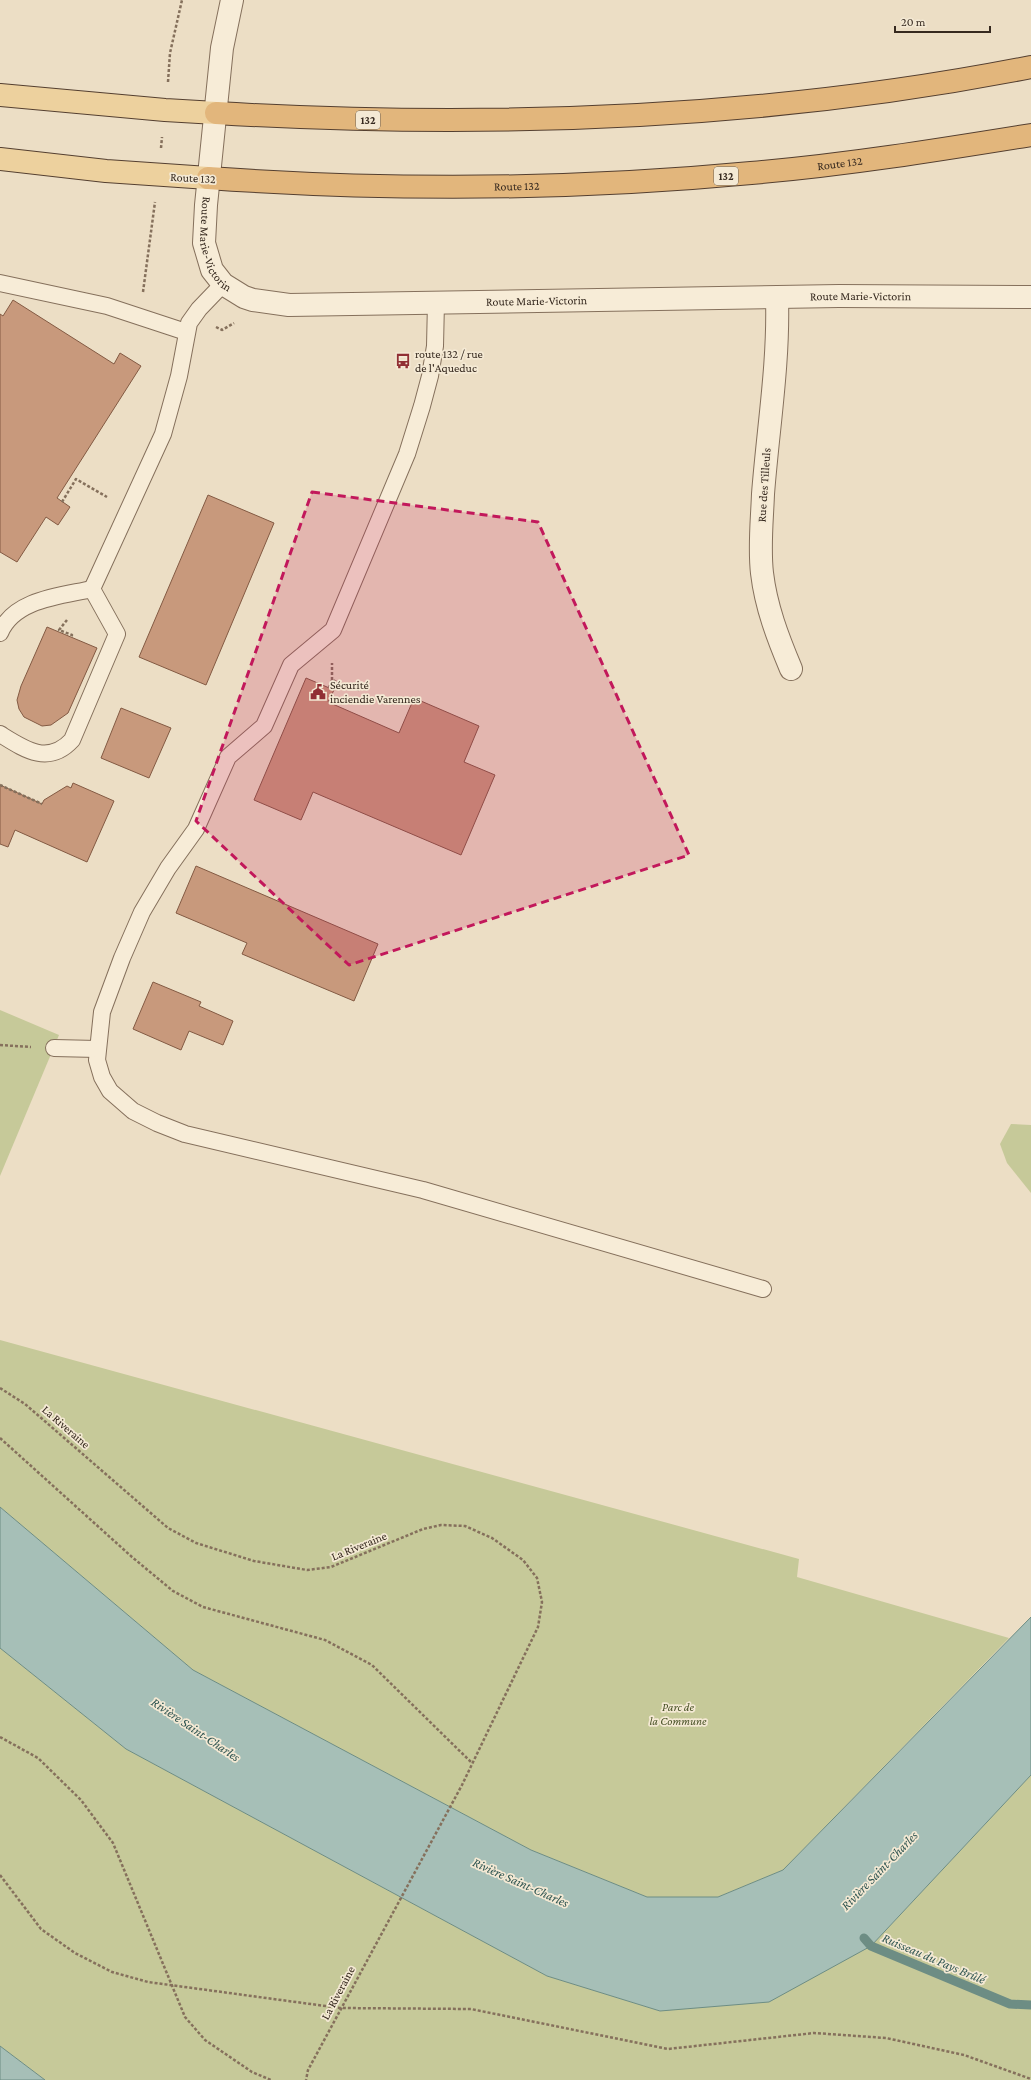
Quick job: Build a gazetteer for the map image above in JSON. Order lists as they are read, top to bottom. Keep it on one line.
{"streets":{"highway":["132","Route 132"],"street":["Route Marie-Victorin","Rue des Tilleuls"],"path":["La Riveraine"]},"crossings":[["132","Route Marie-Victorin"],["Route 132","Route Marie-Victorin"],["Route Marie-Victorin","Rue des Tilleuls"]],"water":["Rivière Saint-Charles","Ruisseau du Pays Brûlé"],"parks":["Parc de la Commune"],"places":{"bus stop":["route 132 / rue de l'Aqueduc"],"public building":["Sécurité inciendie Varennes"]},"scale_bar":"20 m"}
